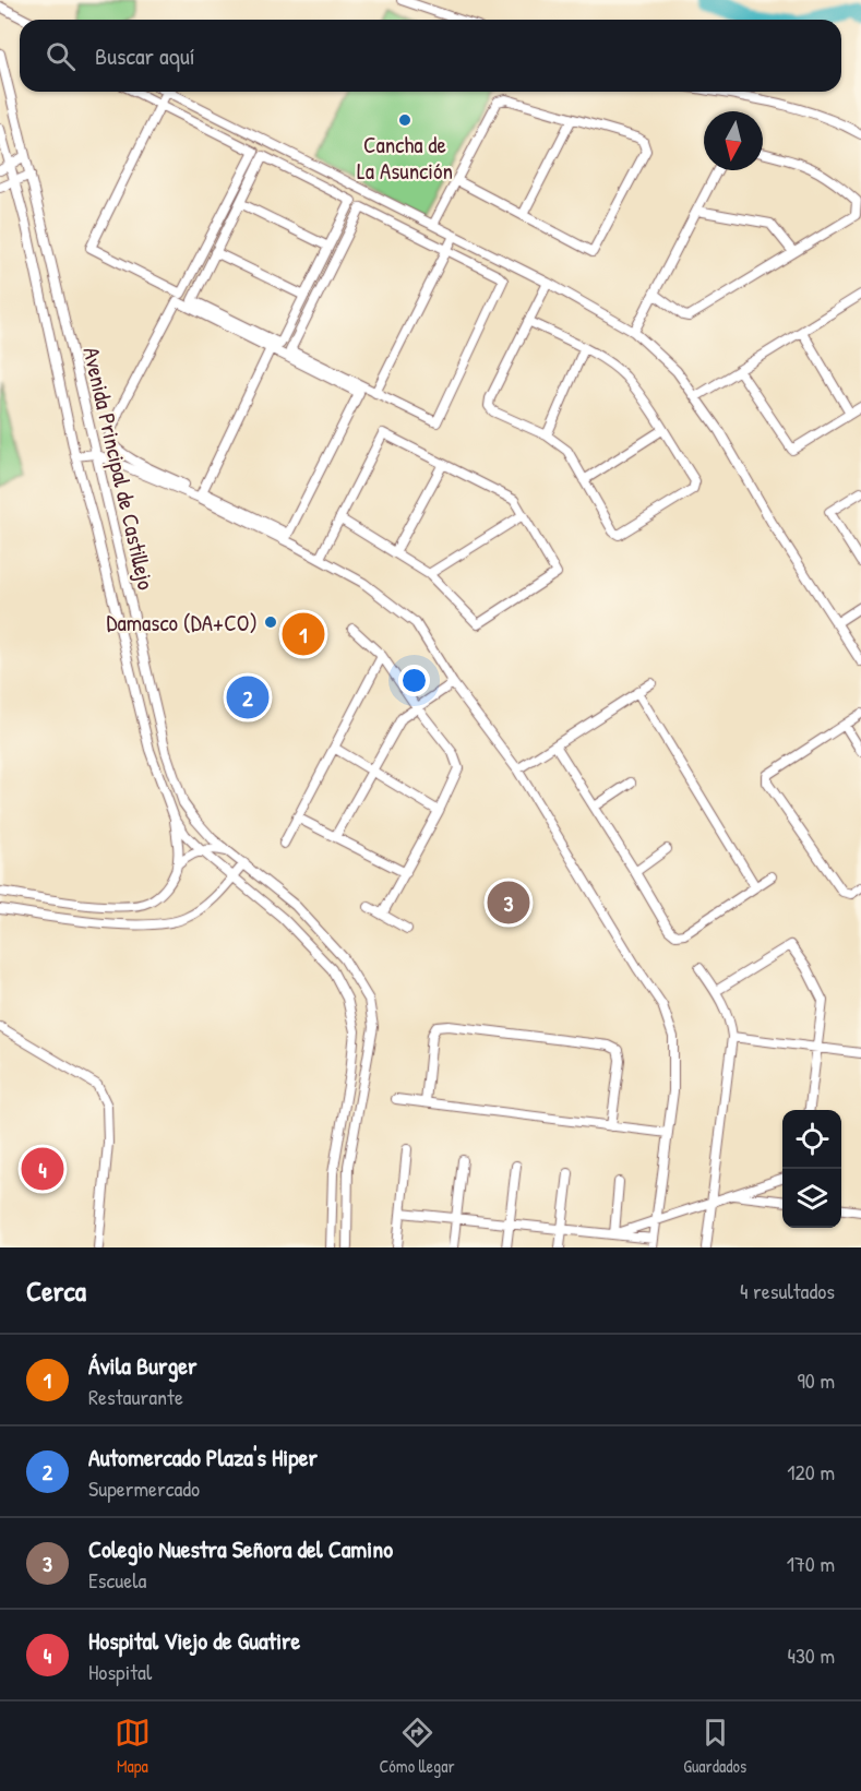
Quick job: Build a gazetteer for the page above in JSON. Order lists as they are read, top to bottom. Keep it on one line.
{"streets":{"street":["Avenida Principal de Castillejo"]},"places":["Cancha de La Asunción","Damasco (DA+CO)"],"north":"bottom","page":{"search":"Buscar aquí","pins":["1","2","3","4"],"heading":["Cerca","4 resultados"],"list":[{"mark":"1","name":"Ávila Burger","note":"Restaurante","value":"90 m"},{"mark":"2","name":"Automercado Plaza's Hiper","note":"Supermercado","value":"120 m"},{"mark":"3","name":"Colegio Nuestra Señora del Camino","note":"Escuela","value":"170 m"},{"mark":"4","name":"Hospital Viejo de Guatire","note":"Hospital","value":"430 m"}],"nav":["Mapa","Cómo llegar","Guardados"]}}
